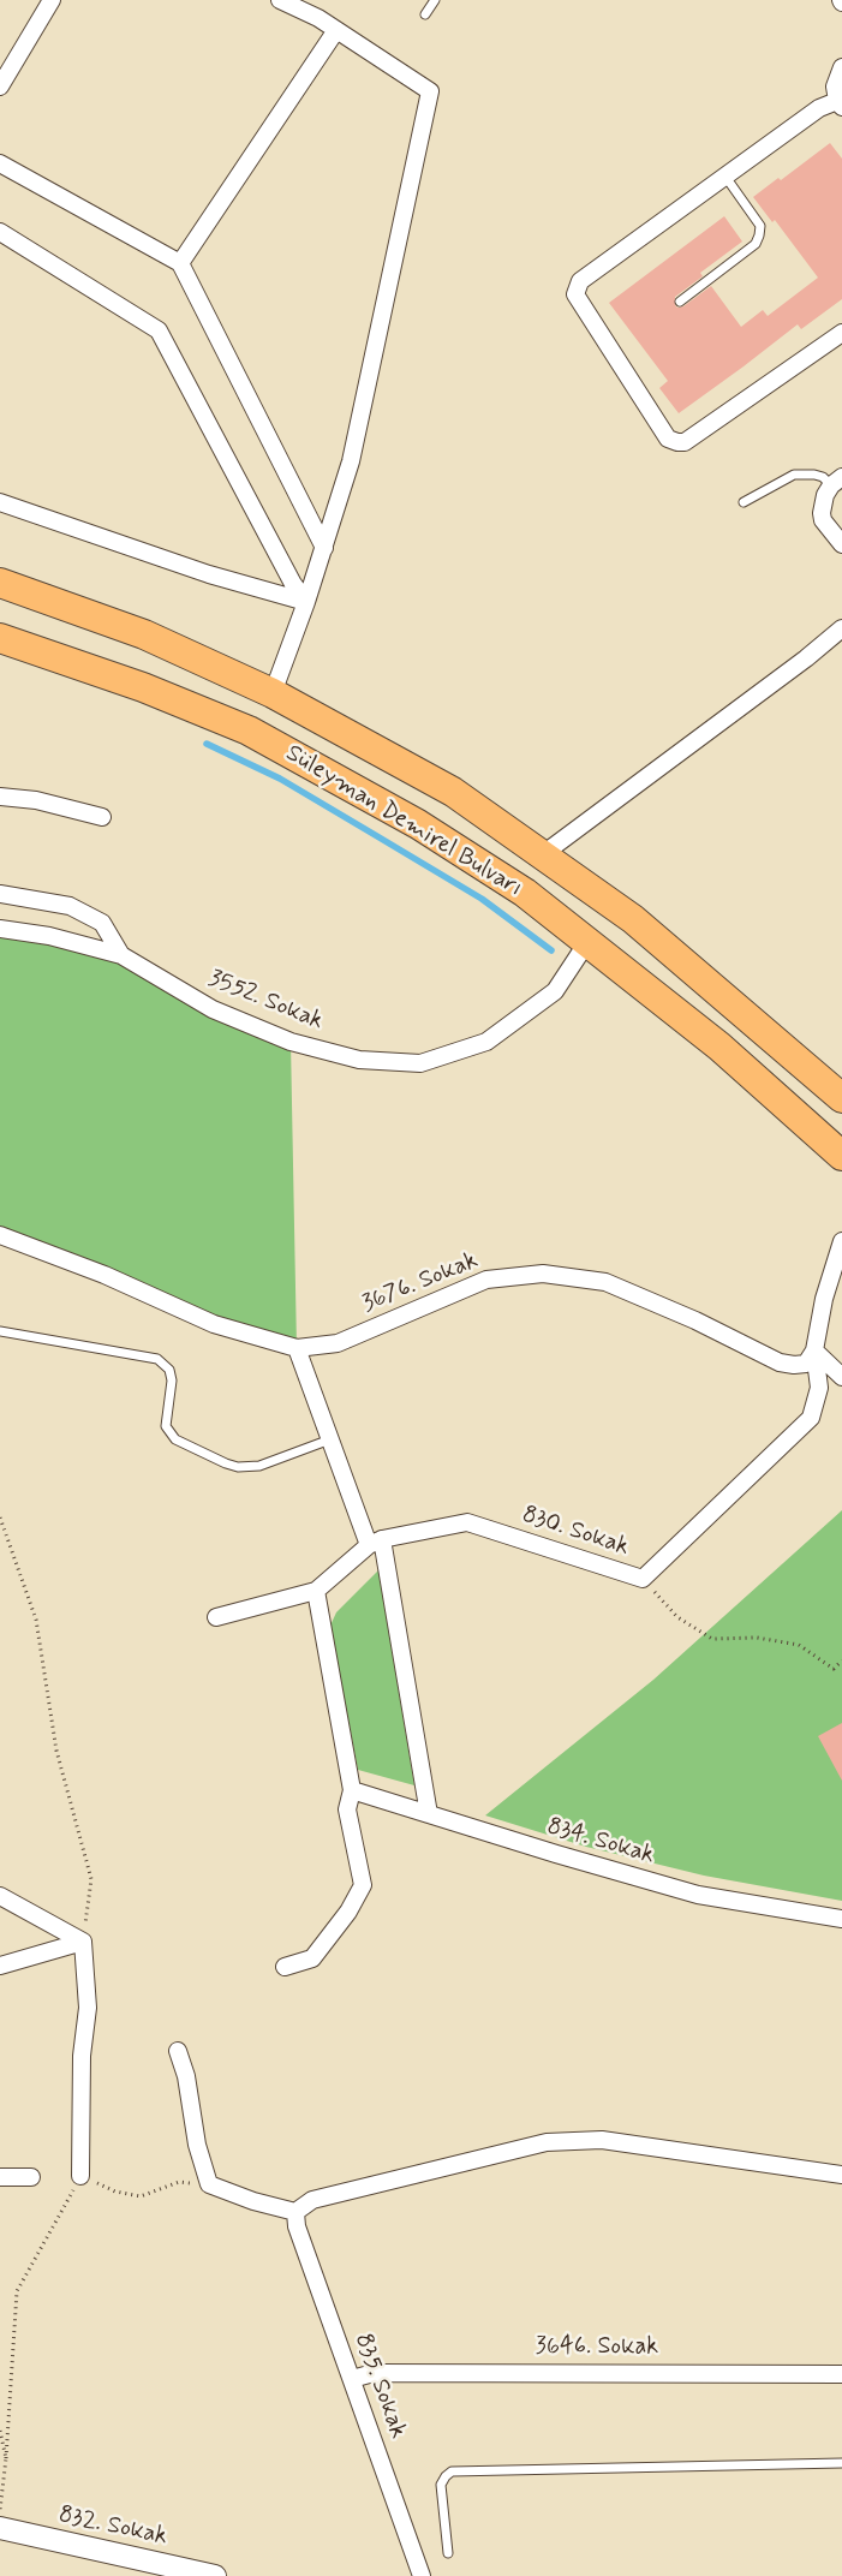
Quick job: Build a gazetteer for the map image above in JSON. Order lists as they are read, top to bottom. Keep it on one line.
{"streets":{"highway":["Süleyman Demirel Bulvarı"],"street":["3552. Sokak","3676. Sokak","830. Sokak","834. Sokak","3646. Sokak","835. Sokak","832. Sokak"]},"crossings":[["Süleyman Demirel Bulvarı","3552. Sokak"],["3676. Sokak","830. Sokak"],["3646. Sokak","835. Sokak"]]}
